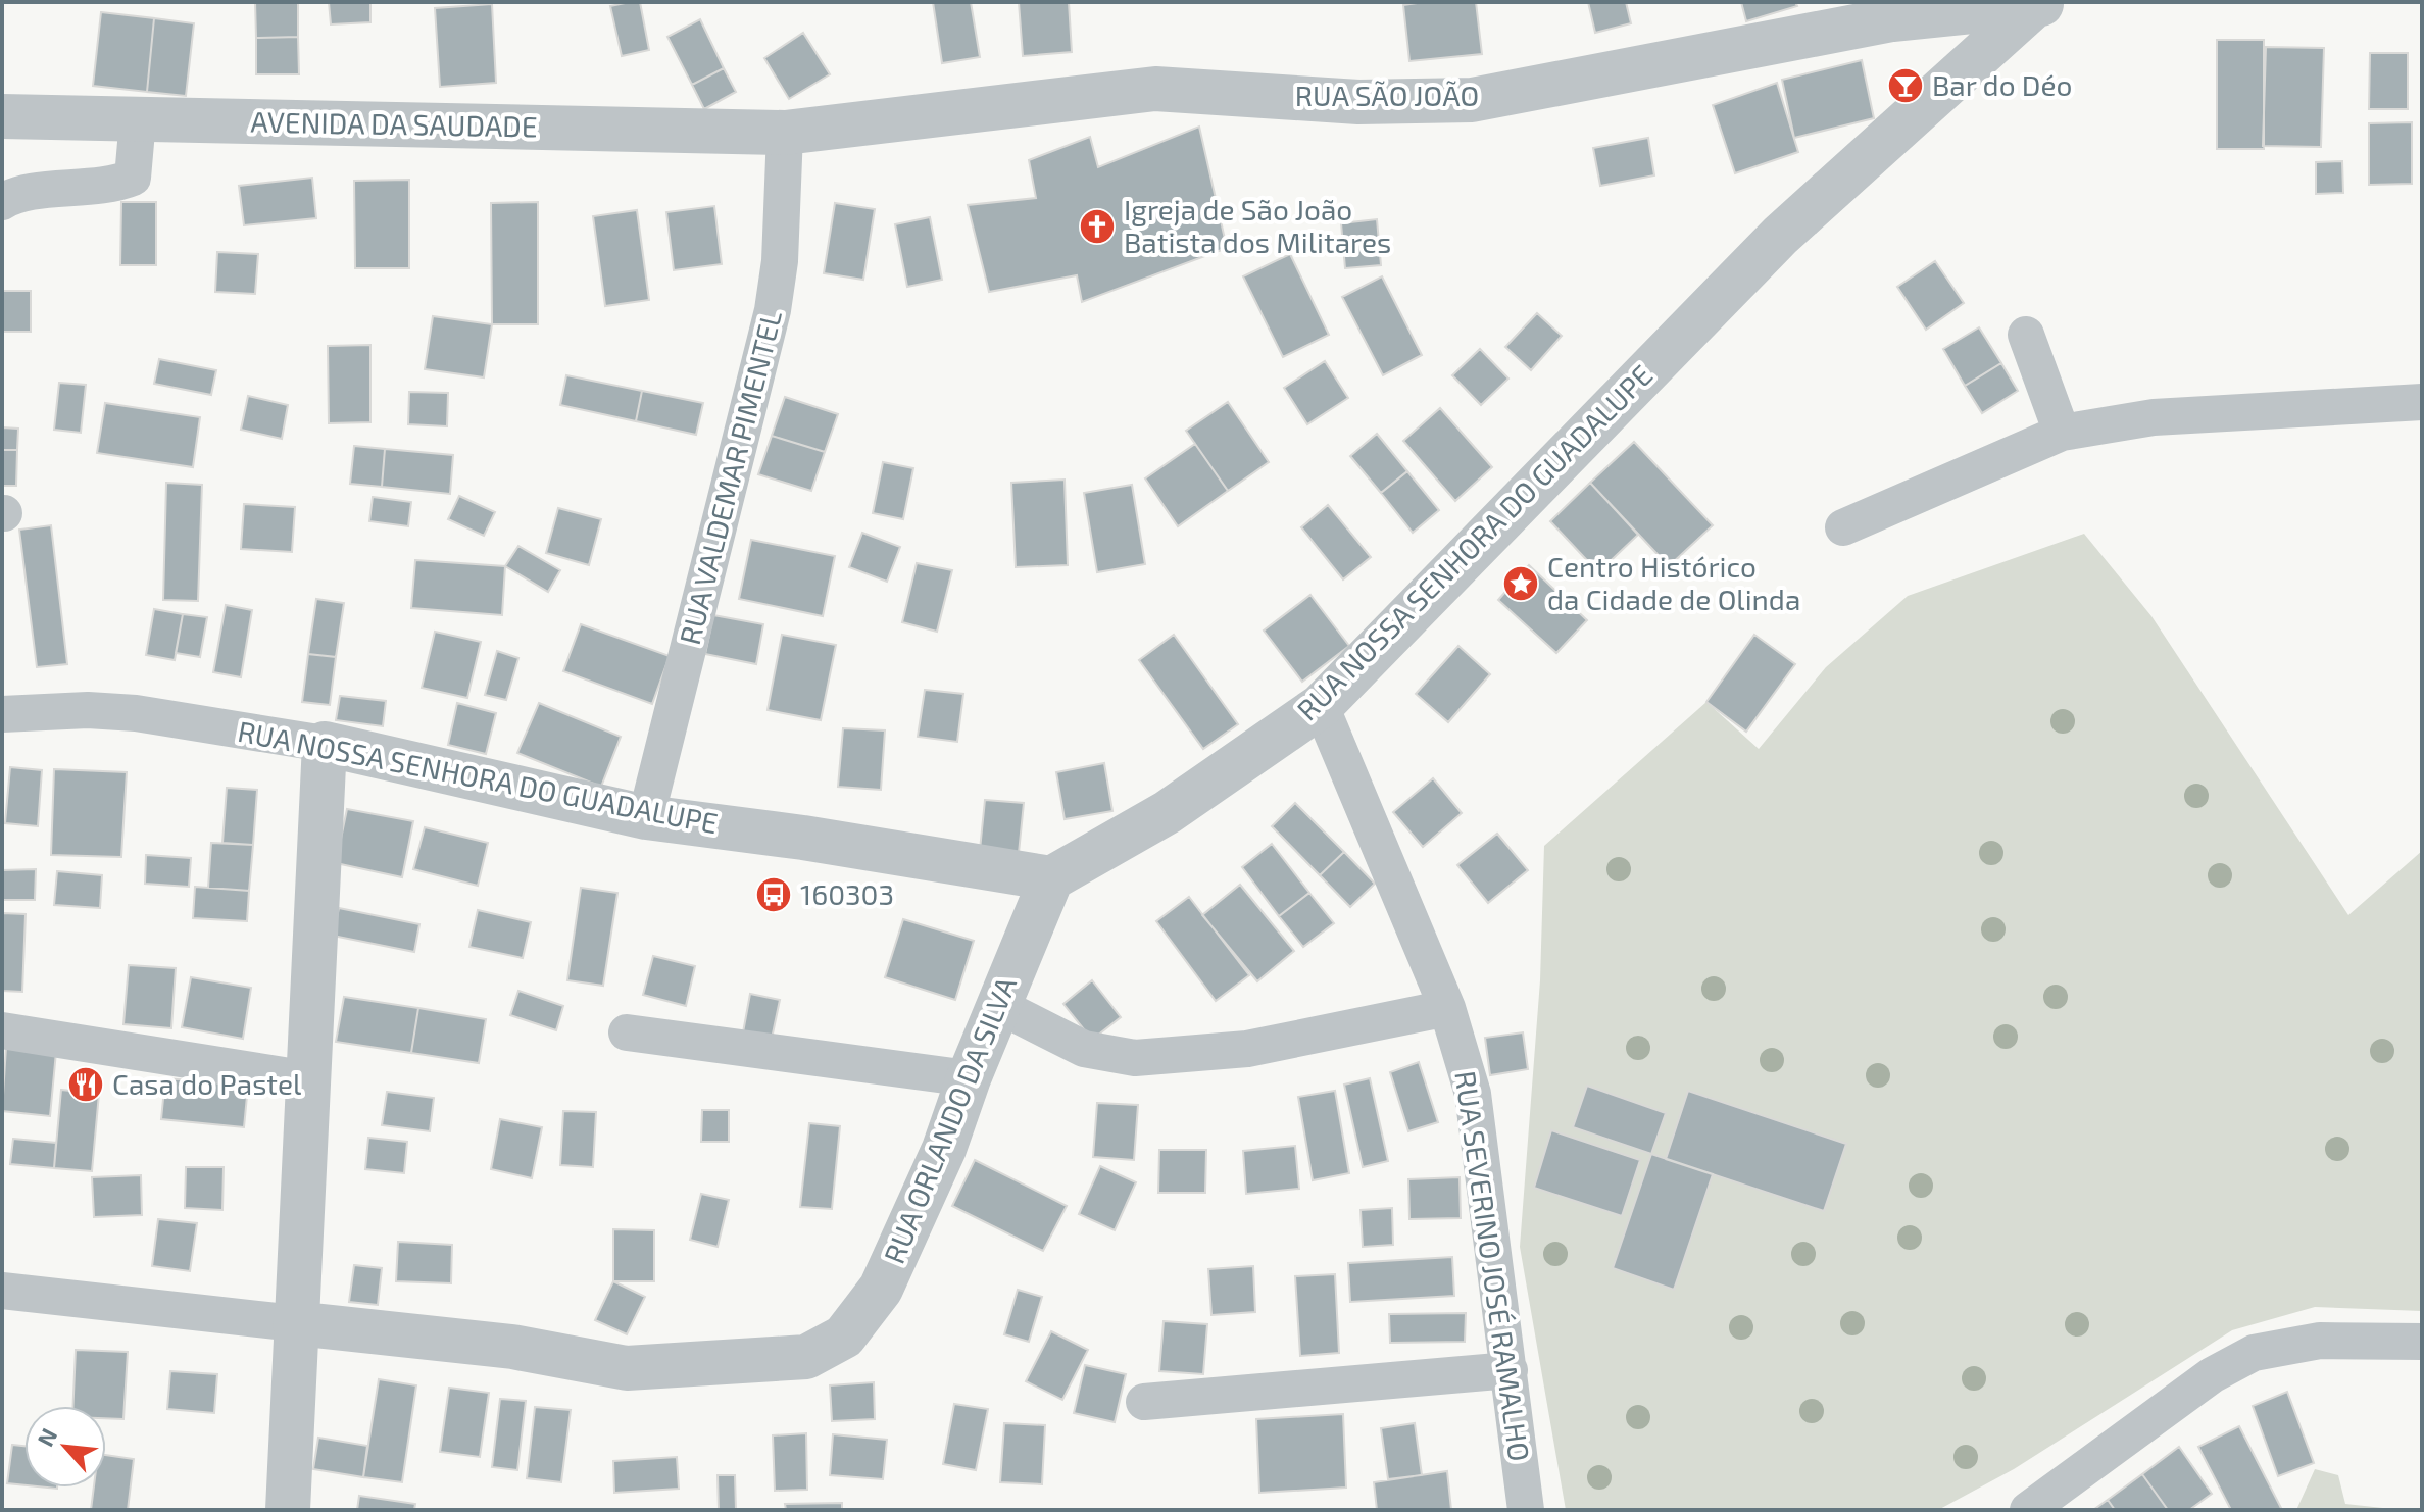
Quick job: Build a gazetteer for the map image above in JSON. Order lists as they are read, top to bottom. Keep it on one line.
{"streets":{"street":["RUA SÃO JOÃO","AVENIDA DA SAUDADE","RUA VALDEMAR PIMENTEL","RUA NOSSA SENHORA DO GUADALUPE","RUA ORLANDO DA SILVA","RUA SEVERINO JOSÉ RAMALHO"]},"crossings":[["RUA SÃO JOÃO","AVENIDA DA SAUDADE"],["RUA SÃO JOÃO","RUA VALDEMAR PIMENTEL"],["RUA SÃO JOÃO","RUA NOSSA SENHORA DO GUADALUPE"],["AVENIDA DA SAUDADE","RUA VALDEMAR PIMENTEL"],["RUA VALDEMAR PIMENTEL","RUA NOSSA SENHORA DO GUADALUPE"],["RUA NOSSA SENHORA DO GUADALUPE","RUA ORLANDO DA SILVA"],["RUA NOSSA SENHORA DO GUADALUPE","RUA SEVERINO JOSÉ RAMALHO"]],"places":{"bar":["Bar do Déo"],"church":["Igreja de São João Batista dos Militares"],"place":["Centro Histórico da Cidade de Olinda"],"bus stop":["160303"],"restaurant":["Casa do Pastel"]},"north":"top left"}
